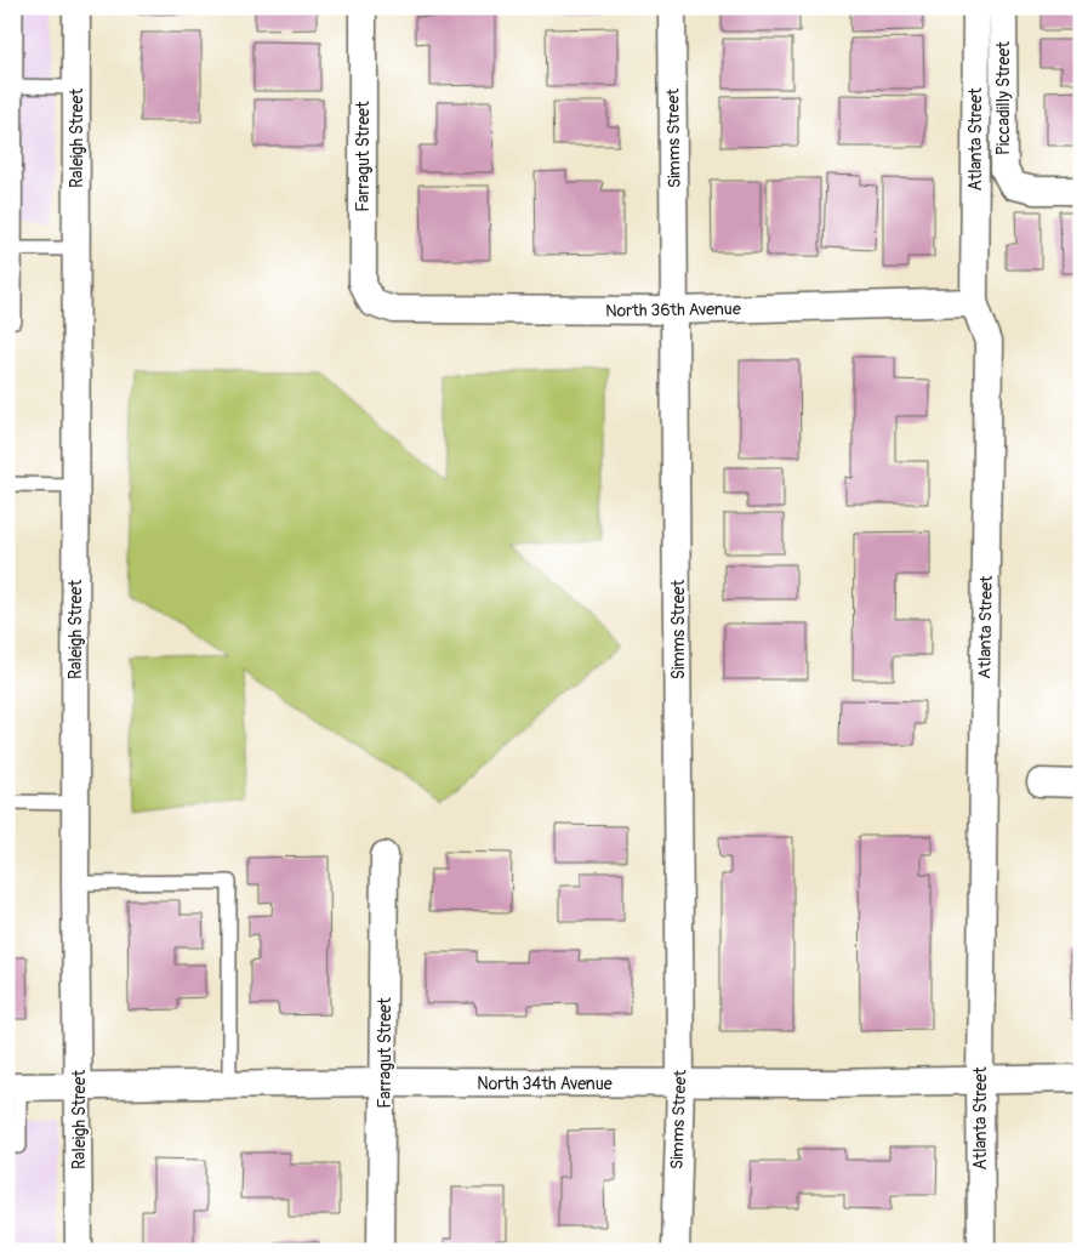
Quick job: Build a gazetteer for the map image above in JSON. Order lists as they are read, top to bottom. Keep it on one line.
{"streets":{"street":["Piccadilly Street","Raleigh Street","Simms Street","Atlanta Street","Farragut Street","North 36th Avenue","North 34th Avenue"]},"crossings":[["Raleigh Street","North 34th Avenue"],["Simms Street","North 36th Avenue"],["Simms Street","North 34th Avenue"],["Atlanta Street","North 36th Avenue"],["Atlanta Street","North 34th Avenue"],["Farragut Street","North 36th Avenue"],["Farragut Street","North 34th Avenue"]]}
